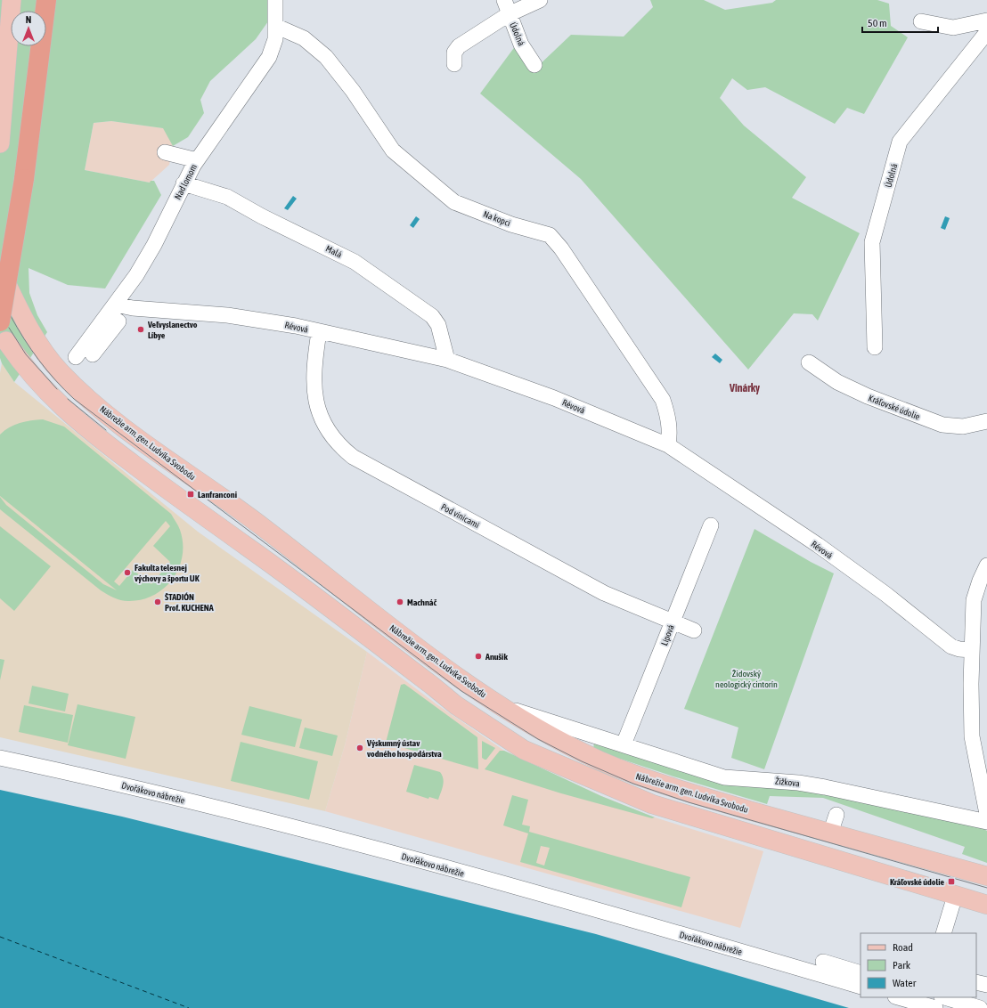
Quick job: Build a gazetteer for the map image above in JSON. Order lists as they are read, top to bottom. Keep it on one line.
{"streets":{"main road":["Nábrežie arm. gen. Ludvíka Svobodu"],"street":["Údolná","Nad lomom","Na kopci","Malá","Révová","Kráľovské údolie","Pod vinicami","Lipová","Žižkova","Dvořákovo nábrežie"]},"crossings":[["Nad lomom","Na kopci"],["Nad lomom","Malá"],["Nad lomom","Révová"],["Na kopci","Révová"],["Malá","Révová"],["Révová","Pod vinicami"],["Nábrežie arm. gen. Ludvíka Svobodu","Žižkova"],["Pod vinicami","Lipová"],["Lipová","Žižkova"]],"districts":["Vinárky"],"parks":["Židovský neologický cintorín"],"places":{"other":["Veľvyslanectvo Líbye","Fakulta telesnej výchovy a športu UK","ŠTADIÓN Prof. KUCHENA","Machnáč","Anušik","Výskumný ústav vodného hospodárstva"],"transit":["Lanfranconi","Kráľovské údolie"]},"legend":["Road","Park","Water"],"scale_bar":"50 m","north":"top"}
